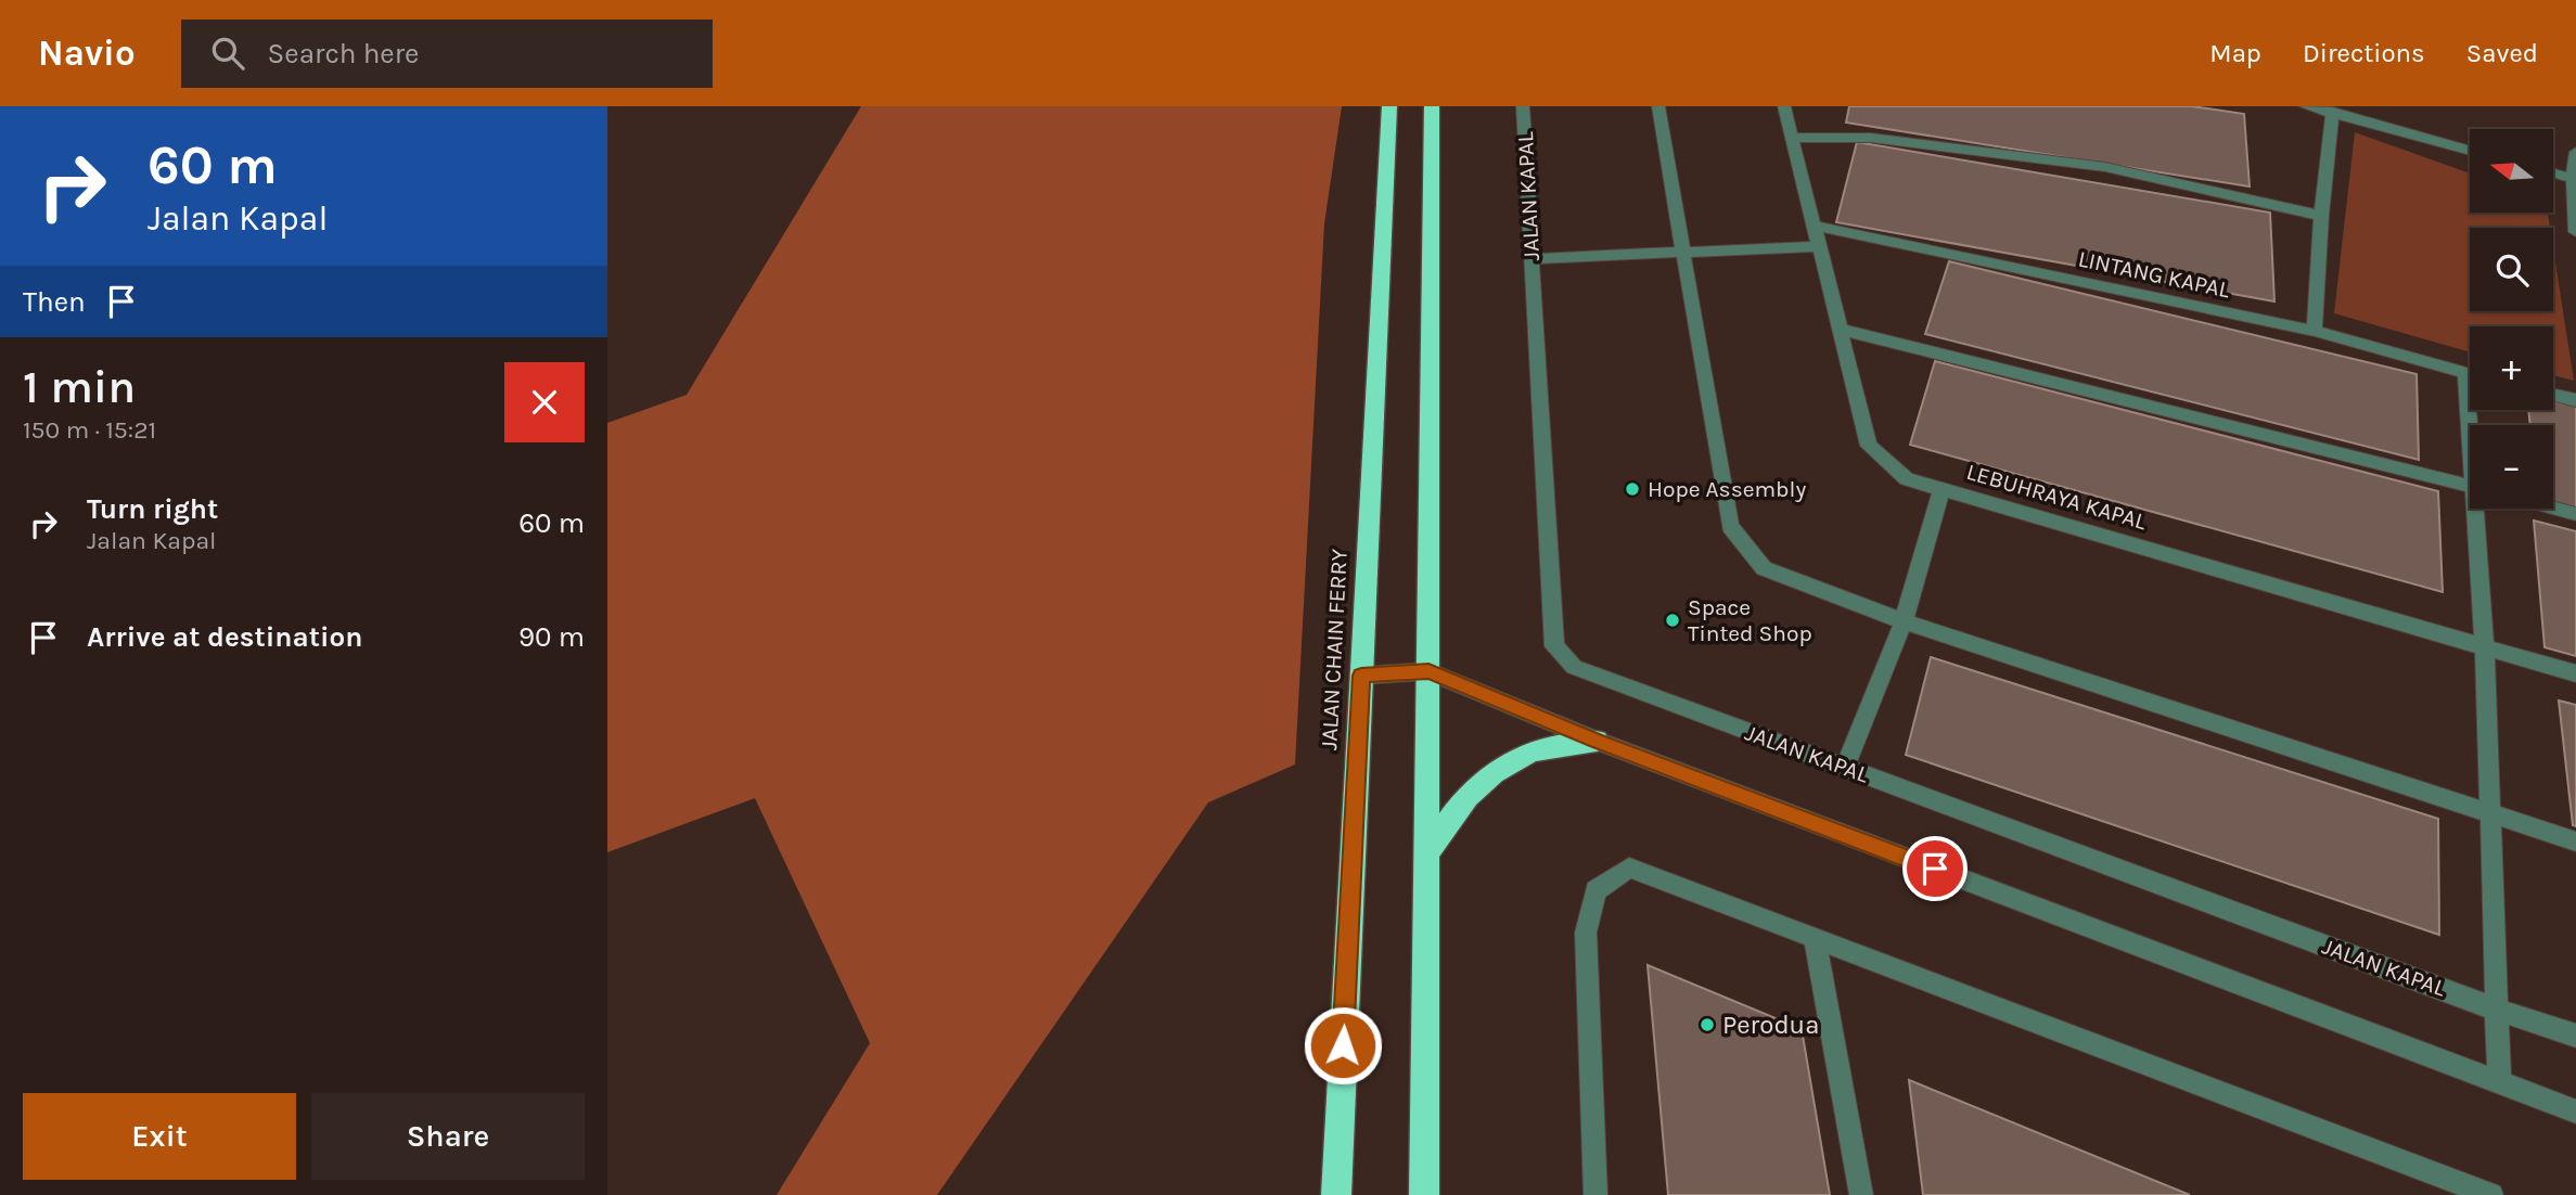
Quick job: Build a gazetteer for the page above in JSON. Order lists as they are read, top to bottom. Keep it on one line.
{"streets":{"highway":["JALAN CHAIN FERRY"],"street":["JALAN KAPAL","LINTANG KAPAL","LEBUHRAYA KAPAL"]},"crossings":[["LINTANG KAPAL","LEBUHRAYA KAPAL"]],"places":["Hope Assembly","Space Tinted Shop","Perodua"],"north":"left","page":{"header":"Navio","search":"Search here","nav":["Map","Directions","Saved"],"turn":["60 m","Jalan Kapal"],"map_buttons":["+","−"],"then":"Then","heading":["1 min","150 m · 15:21"],"list":[{"name":"Turn right","note":"Jalan Kapal","value":"60 m"},{"name":"Arrive at destination","value":"90 m"}],"buttons":["Exit","Share"]}}
